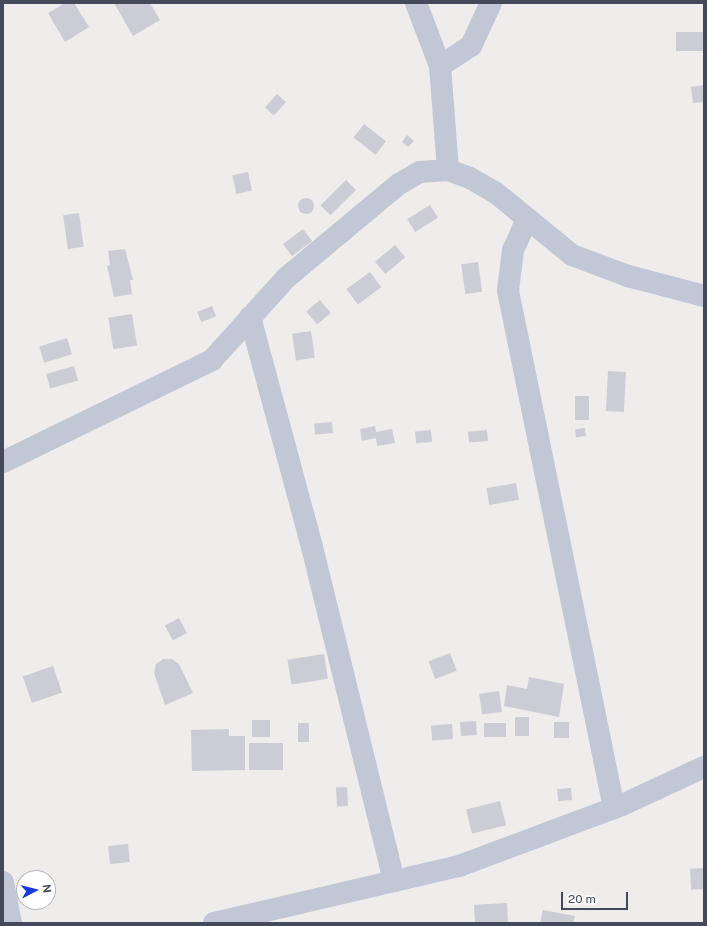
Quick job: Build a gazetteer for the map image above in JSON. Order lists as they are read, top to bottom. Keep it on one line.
{"scale_bar":"20 m","north":"right"}
